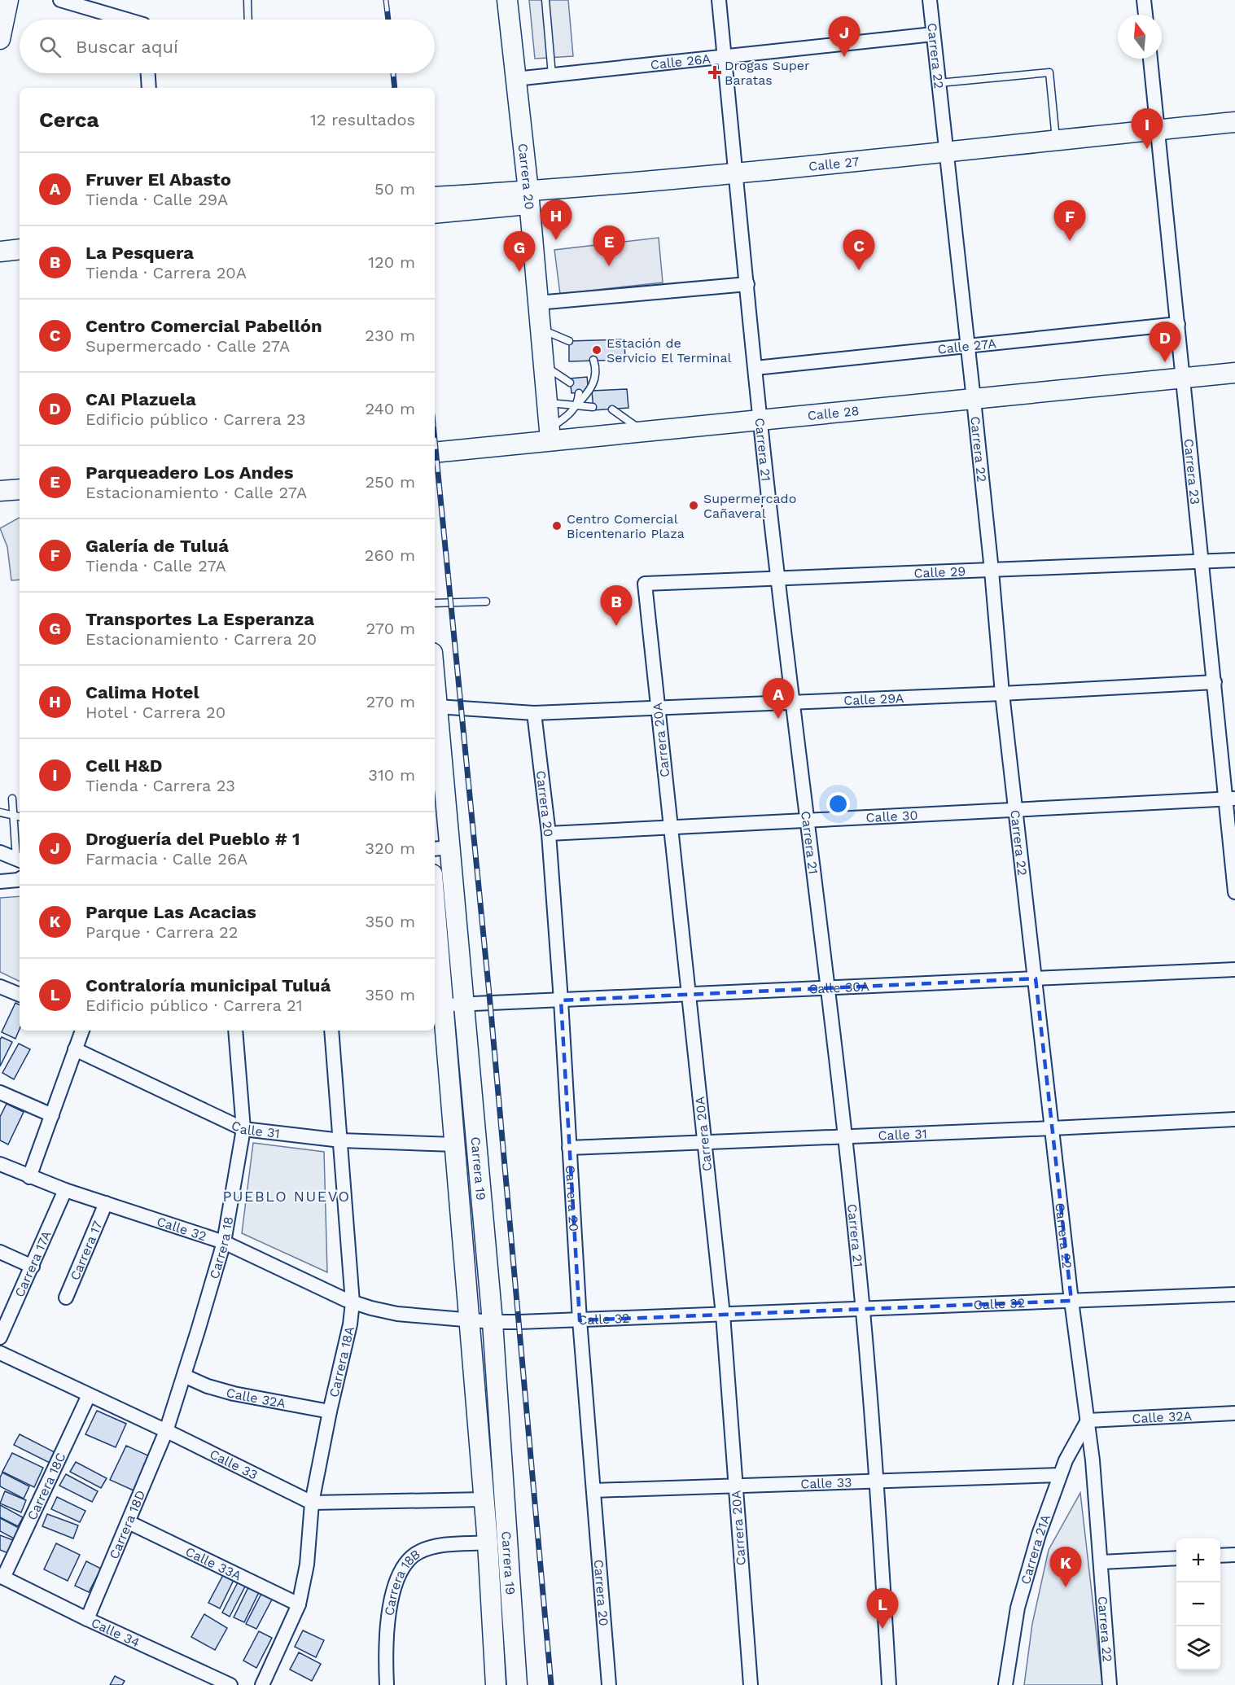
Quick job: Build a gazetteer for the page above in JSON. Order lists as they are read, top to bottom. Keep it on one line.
{"streets":{"main road":["Calle 27","Carrera 20","Calle 28","Carrera 19"],"street":["Carrera 22","Calle 26A","Calle 27A","Carrera 21","Carrera 23","Calle 29","Calle 29A","Carrera 20A","Calle 30","Calle 30A","Calle 31","Calle 32","Carrera 18","Carrera 17","Carrera 17A","Carrera 18A","Calle 32A","Calle 33","Carrera 18C","Carrera 18D","Carrera 21A","Calle 33A","Carrera 18B","Calle 34"]},"crossings":[["Carrera 22","Calle 26A"],["Carrera 22","Calle 27"],["Carrera 22","Calle 27A"],["Carrera 22","Calle 28"],["Carrera 22","Calle 29"],["Carrera 22","Calle 29A"],["Carrera 22","Calle 30"],["Carrera 22","Calle 30A"],["Carrera 22","Calle 31"],["Carrera 22","Calle 32"],["Carrera 22","Calle 32A"],["Carrera 22","Carrera 21A"],["Calle 26A","Carrera 20"],["Calle 26A","Carrera 21"],["Calle 27","Carrera 20"],["Calle 27","Carrera 21"],["Calle 27","Carrera 23"],["Carrera 20","Calle 28"],["Carrera 20","Calle 29A"],["Carrera 20","Calle 30"],["Carrera 20","Calle 30A"],["Carrera 20","Calle 31"],["Carrera 20","Calle 32"],["Carrera 20","Calle 33"],["Calle 27A","Carrera 21"],["Calle 27A","Carrera 23"],["Calle 28","Carrera 21"],["Calle 28","Carrera 23"],["Carrera 21","Calle 29"],["Carrera 21","Calle 29A"],["Carrera 21","Calle 30"],["Carrera 21","Calle 30A"],["Carrera 21","Calle 31"],["Carrera 21","Calle 32"],["Carrera 21","Calle 33"],["Carrera 23","Calle 29"],["Carrera 23","Calle 29A"],["Carrera 23","Calle 30"],["Calle 29","Carrera 20A"],["Calle 29A","Carrera 20A"],["Calle 29A","Carrera 19"],["Carrera 20A","Calle 30"],["Carrera 20A","Calle 30A"],["Carrera 20A","Calle 31"],["Carrera 20A","Calle 32"],["Carrera 20A","Calle 33"],["Calle 30A","Carrera 19"],["Calle 31","Carrera 19"],["Calle 31","Carrera 18"],["Calle 31","Carrera 18A"],["Carrera 19","Calle 32"],["Carrera 19","Calle 33"],["Carrera 19","Carrera 18B"],["Calle 32","Carrera 18"],["Calle 32","Carrera 17"],["Calle 32","Carrera 17A"],["Calle 32","Carrera 18A"],["Carrera 18","Calle 32A"],["Carrera 18","Calle 33"],["Carrera 18","Carrera 18D"],["Carrera 18A","Calle 32A"],["Carrera 18A","Calle 33"],["Carrera 18A","Calle 33A"],["Calle 32A","Carrera 21A"],["Calle 33","Carrera 18C"],["Calle 33","Carrera 18D"],["Calle 33","Carrera 21A"],["Carrera 18C","Calle 34"],["Carrera 18D","Calle 33A"],["Carrera 18D","Calle 34"]],"districts":["PUEBLO NUEVO"],"places":{"health":["Drogas Super Baratas"],"other":["Estación de Servicio El Terminal","Supermercado Cañaveral","Centro Comercial Bicentenario Plaza"]},"north":"top","page":{"pins":["J","I","H","F","E","C","G","D","B","A","K","L"],"search":"Buscar aquí","heading":["Cerca","12 resultados"],"list":[{"mark":"A","name":"Fruver El Abasto","note":"Tienda · Calle 29A","value":"50 m"},{"mark":"B","name":"La Pesquera","note":"Tienda · Carrera 20A","value":"120 m"},{"mark":"C","name":"Centro Comercial Pabellón","note":"Supermercado · Calle 27A","value":"230 m"},{"mark":"D","name":"CAI Plazuela","note":"Edificio público · Carrera 23","value":"240 m"},{"mark":"E","name":"Parqueadero Los Andes","note":"Estacionamiento · Calle 27A","value":"250 m"},{"mark":"F","name":"Galería de Tuluá","note":"Tienda · Calle 27A","value":"260 m"},{"mark":"G","name":"Transportes La Esperanza","note":"Estacionamiento · Carrera 20","value":"270 m"},{"mark":"H","name":"Calima Hotel","note":"Hotel · Carrera 20","value":"270 m"},{"mark":"I","name":"Cell H&D","note":"Tienda · Carrera 23","value":"310 m"},{"mark":"J","name":"Droguería del Pueblo # 1","note":"Farmacia · Calle 26A","value":"320 m"},{"mark":"K","name":"Parque Las Acacias","note":"Parque · Carrera 22","value":"350 m"},{"mark":"L","name":"Contraloría municipal Tuluá","note":"Edificio público · Carrera 21","value":"350 m"}],"map_buttons":["+","−"]}}
